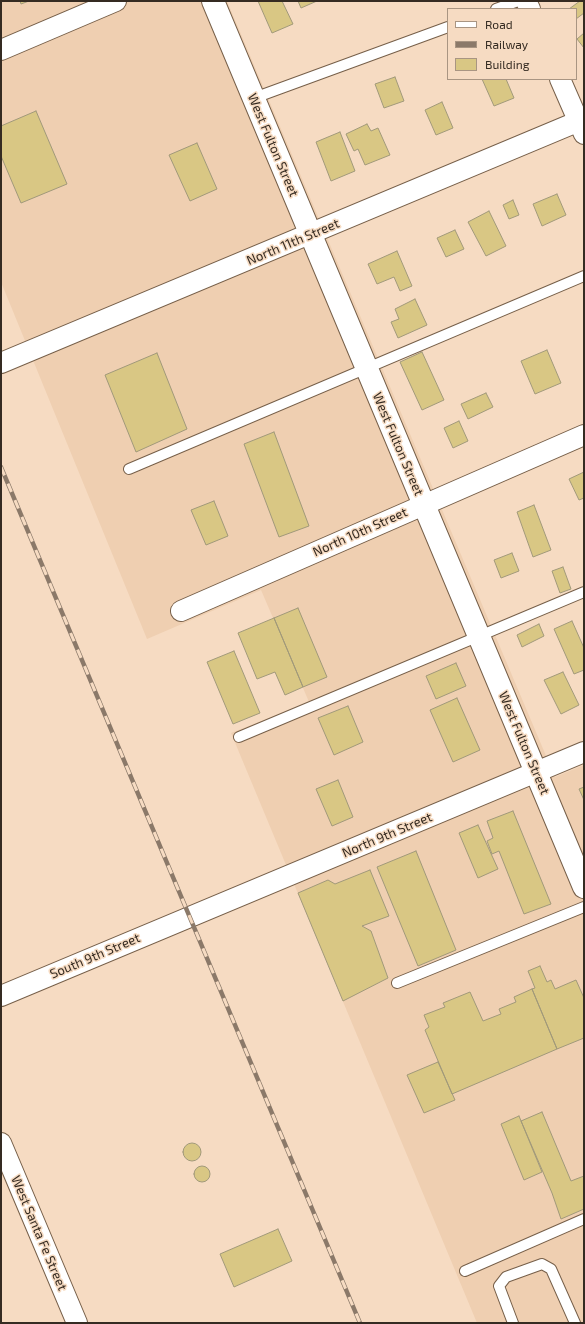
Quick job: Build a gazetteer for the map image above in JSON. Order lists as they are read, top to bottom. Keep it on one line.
{"streets":{"street":["West Fulton Street","North 11th Street","North 10th Street","North 9th Street","South 9th Street","West Santa Fe Street"]},"crossings":[["West Fulton Street","North 11th Street"],["West Fulton Street","North 10th Street"],["West Fulton Street","North 9th Street"],["North 9th Street","South 9th Street"]],"legend":["Road","Railway","Building"]}
